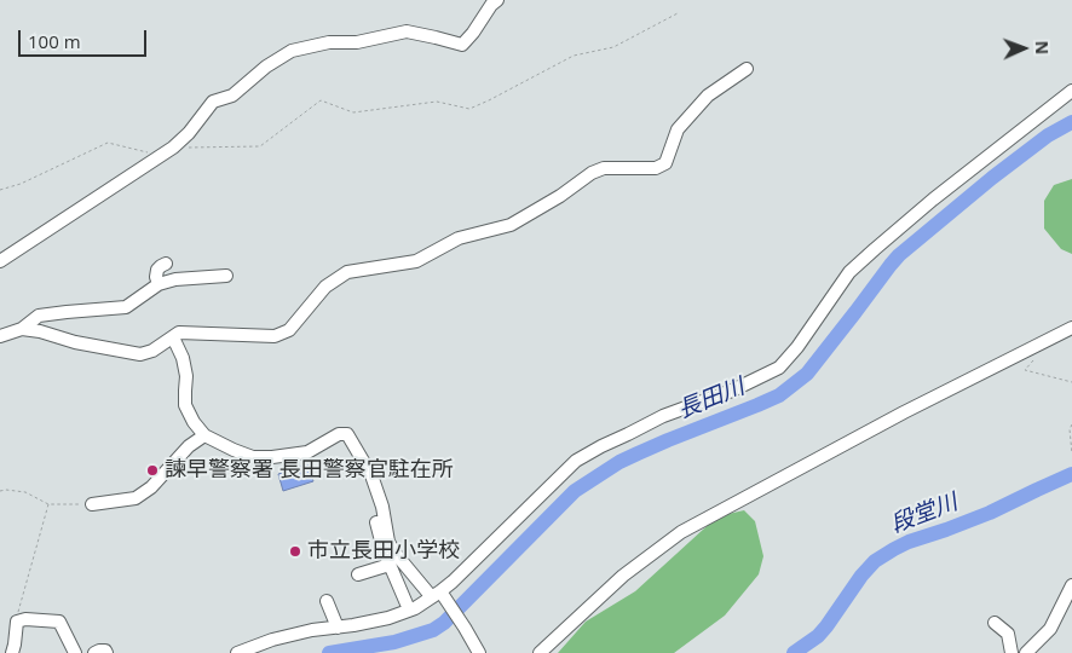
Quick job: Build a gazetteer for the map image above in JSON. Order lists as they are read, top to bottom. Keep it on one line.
{"water":["長田川","段堂川"],"places":["諫早警察署 長田警察官駐在所","市立長田小学校"],"scale_bar":"100 m","north":"right"}
